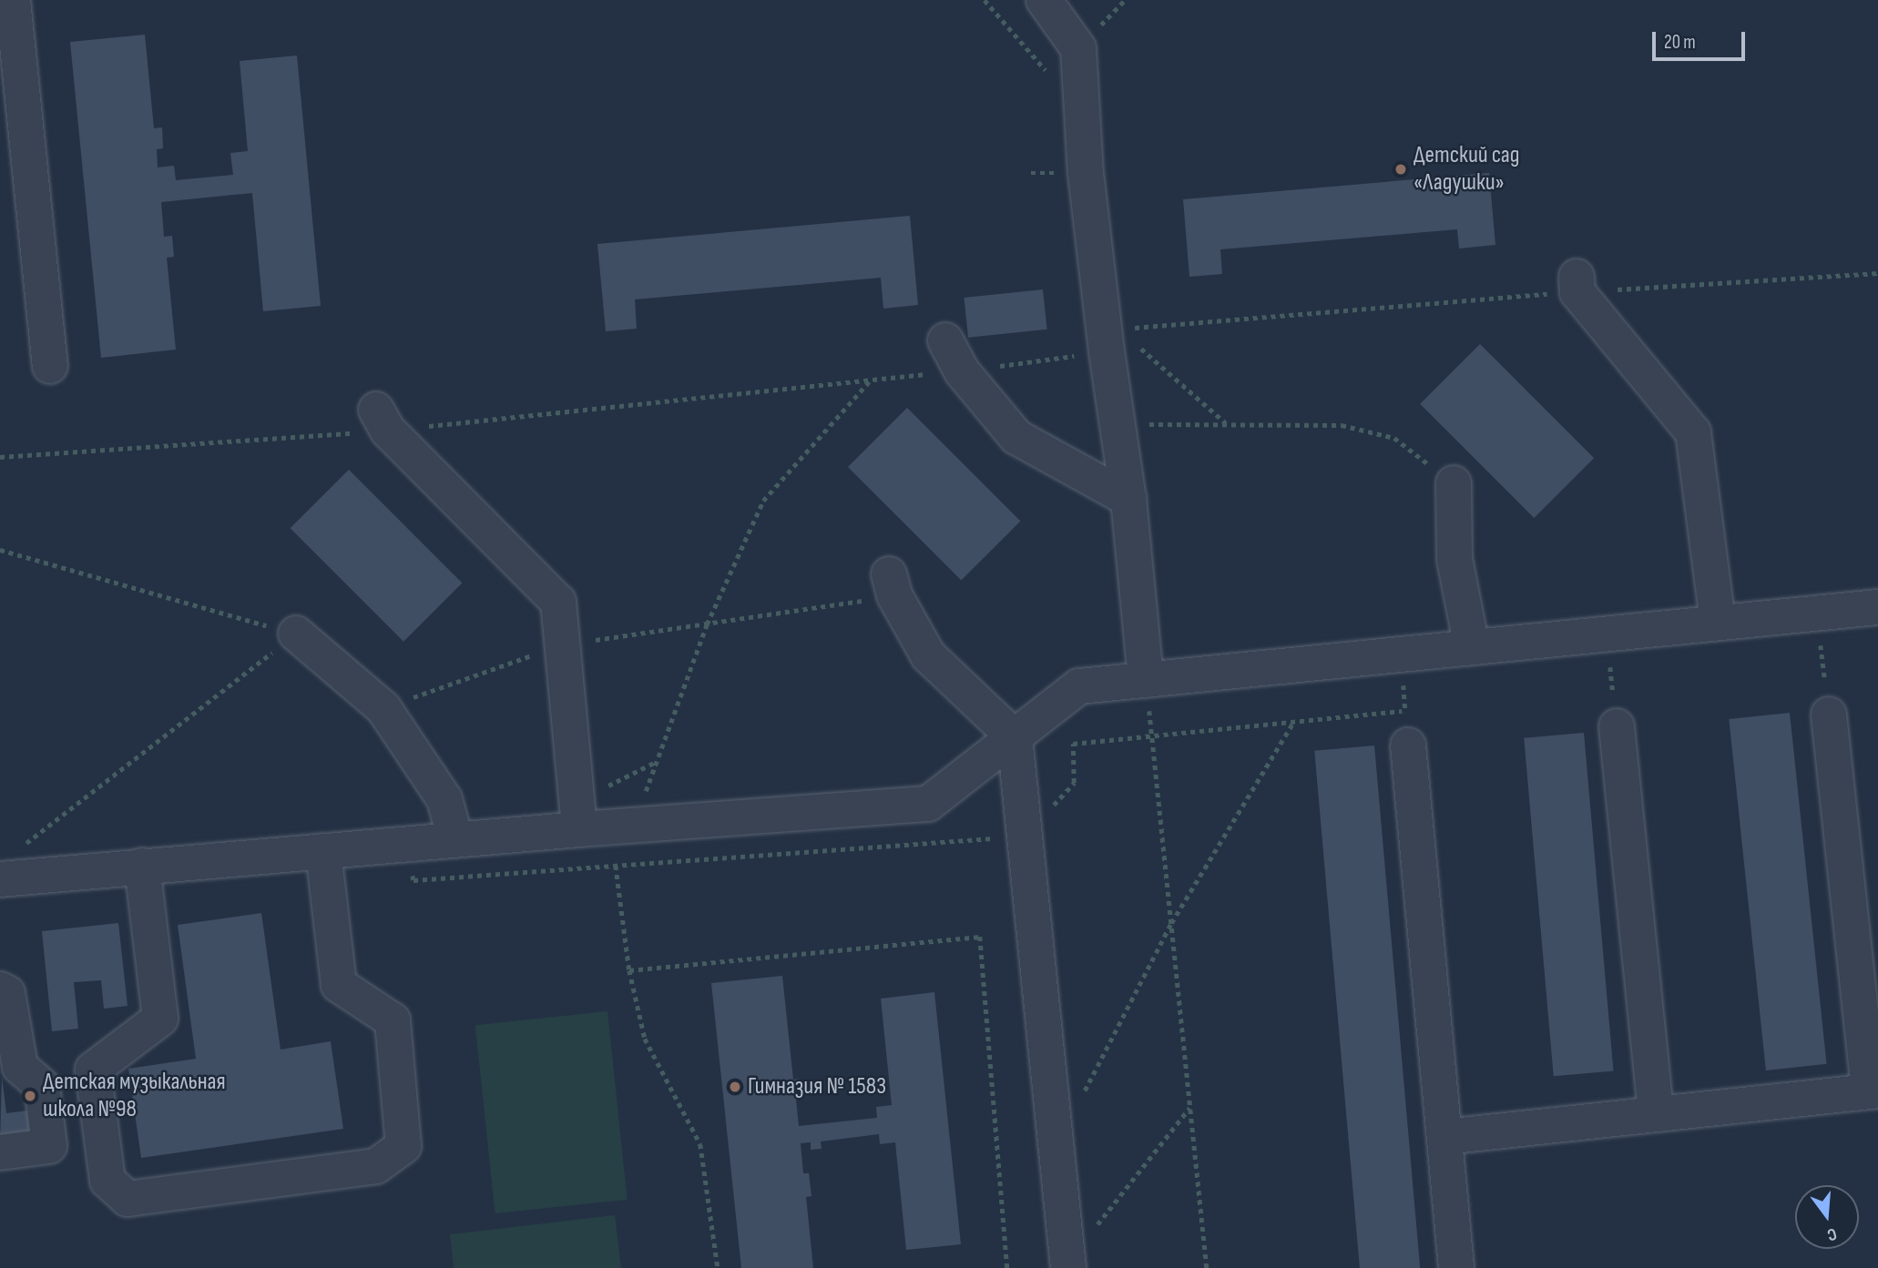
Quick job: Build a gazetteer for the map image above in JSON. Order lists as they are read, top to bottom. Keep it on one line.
{"places":["Детский сад «Ладушки»","Гимназия № 1583","Детская музыкальная школа №98"],"scale_bar":"20 m","north":"bottom"}
